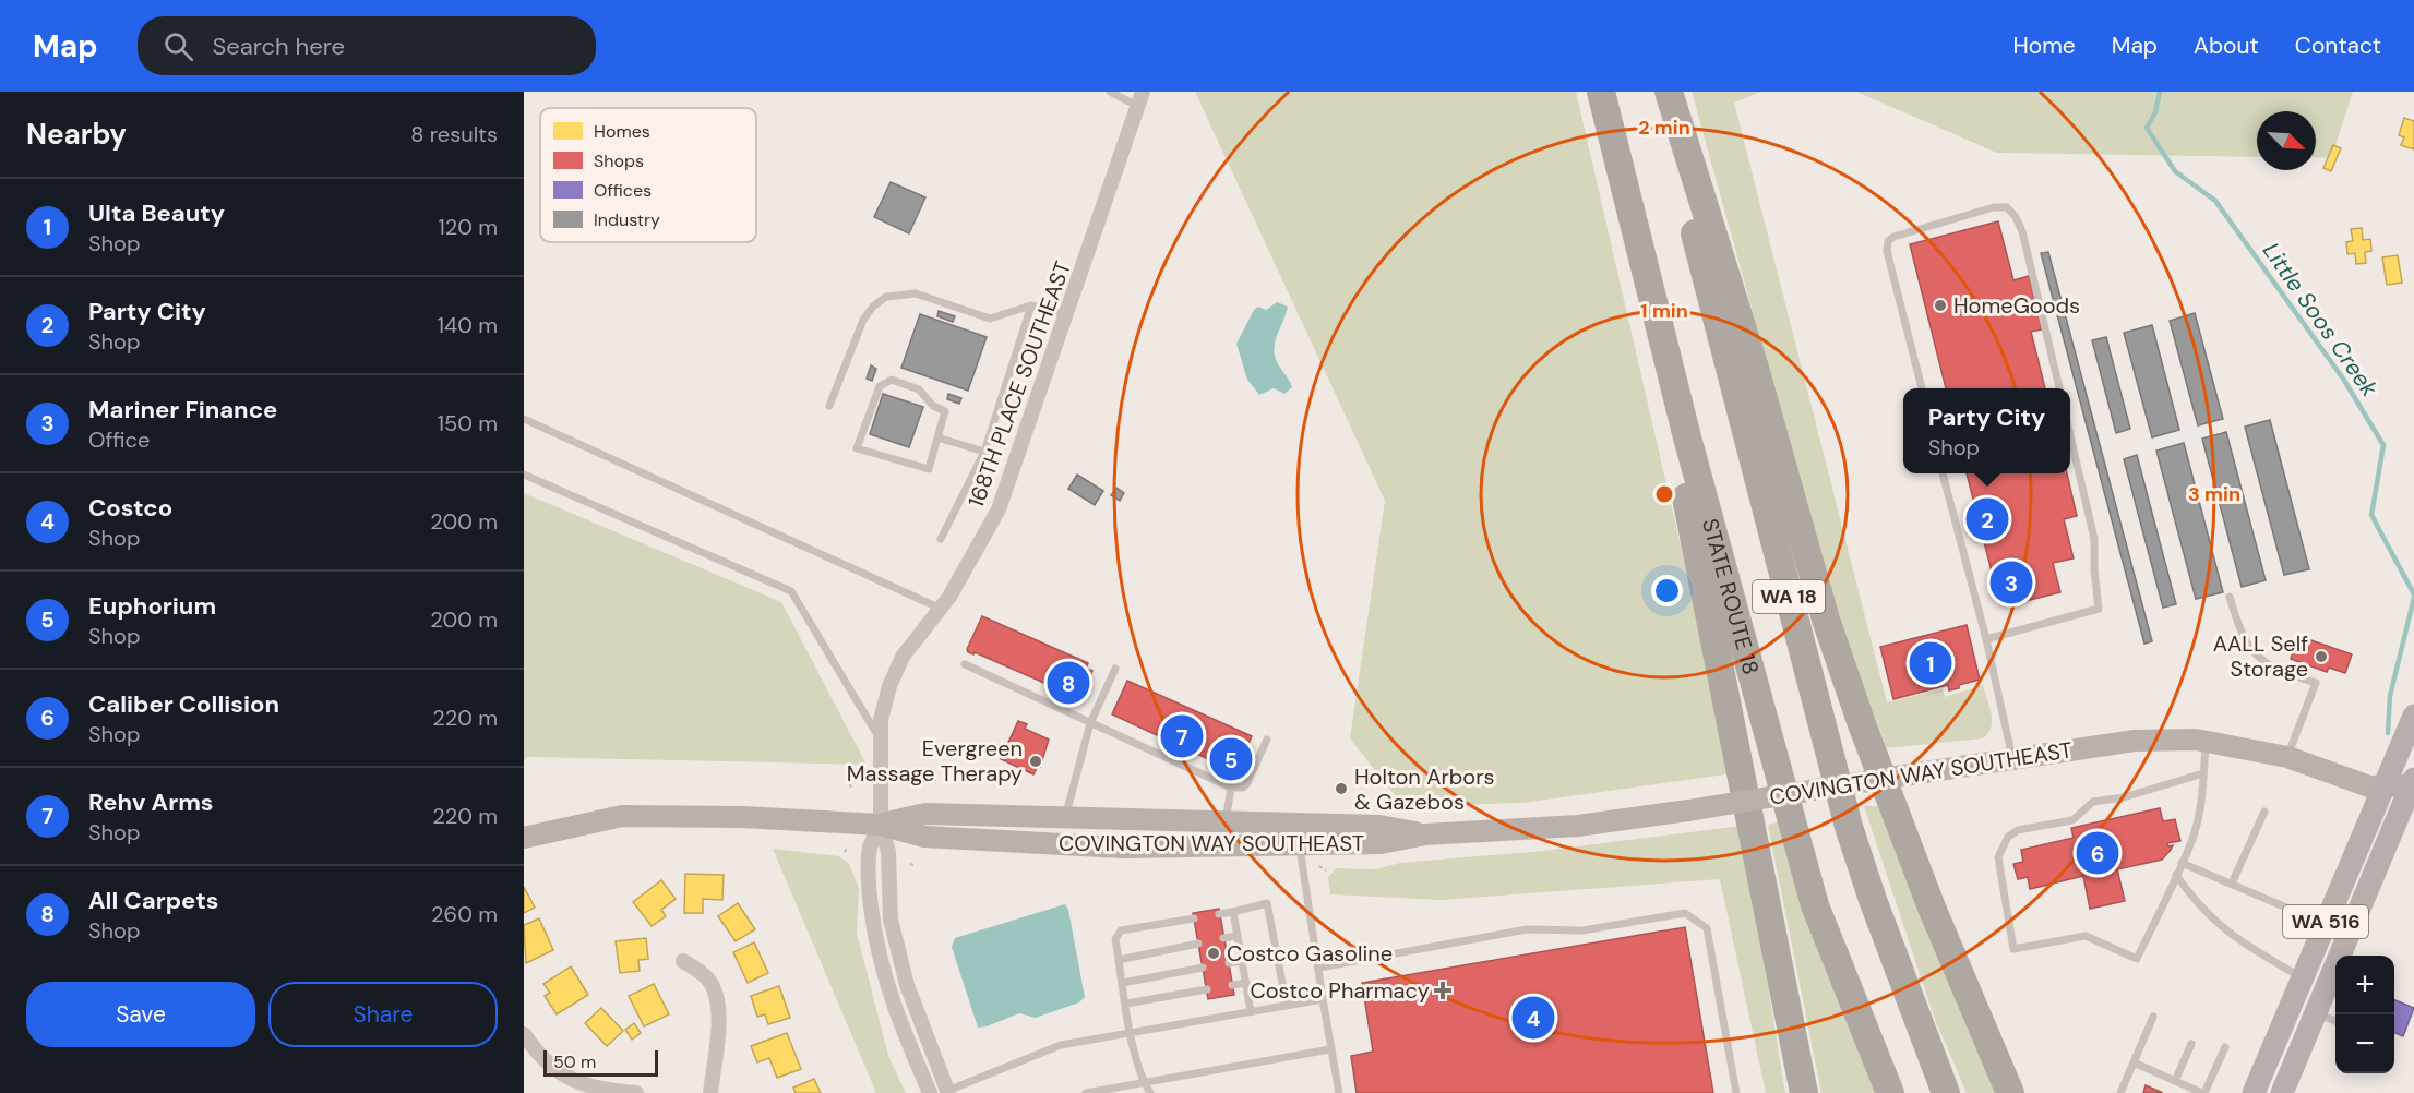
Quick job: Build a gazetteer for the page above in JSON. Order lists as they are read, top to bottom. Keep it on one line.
{"streets":{"highway":["STATE ROUTE 18","WA 18"],"main road":["WA 516"],"street":["168TH PLACE SOUTHEAST","COVINGTON WAY SOUTHEAST"]},"crossings":[["168TH PLACE SOUTHEAST","COVINGTON WAY SOUTHEAST"],["COVINGTON WAY SOUTHEAST","WA 516"]],"water":["Little Soos Creek"],"places":{"other":["HomeGoods","AALL Self Storage","Evergreen Massage Therapy","Holton Arbors & Gazebos","Costco Gasoline"],"health":["Costco Pharmacy"]},"legend":["Homes","Shops","Offices","Industry"],"scale_bar":"50 m","north":"bottom right","page":{"header":"Map","search":"Search here","nav":["Home","Map","About","Contact"],"heading":["Nearby","8 results"],"list":[{"mark":"1","name":"Ulta Beauty","note":"Shop","value":"120 m"},{"mark":"2","name":"Party City","note":"Shop","value":"140 m"},{"mark":"3","name":"Mariner Finance","note":"Office","value":"150 m"},{"mark":"4","name":"Costco","note":"Shop","value":"200 m"},{"mark":"5","name":"Euphorium","note":"Shop","value":"200 m"},{"mark":"6","name":"Caliber Collision","note":"Shop","value":"220 m"},{"mark":"7","name":"Rehv Arms","note":"Shop","value":"220 m"},{"mark":"8","name":"All Carpets","note":"Shop","value":"260 m"}],"popup":["Party City","Shop"],"pins":["2","3","1","8","7","5","6","4"],"map_buttons":["+","−"],"buttons":["Save","Share"],"scale":"50 m"},"rings":["2 min","1 min","3 min"]}
